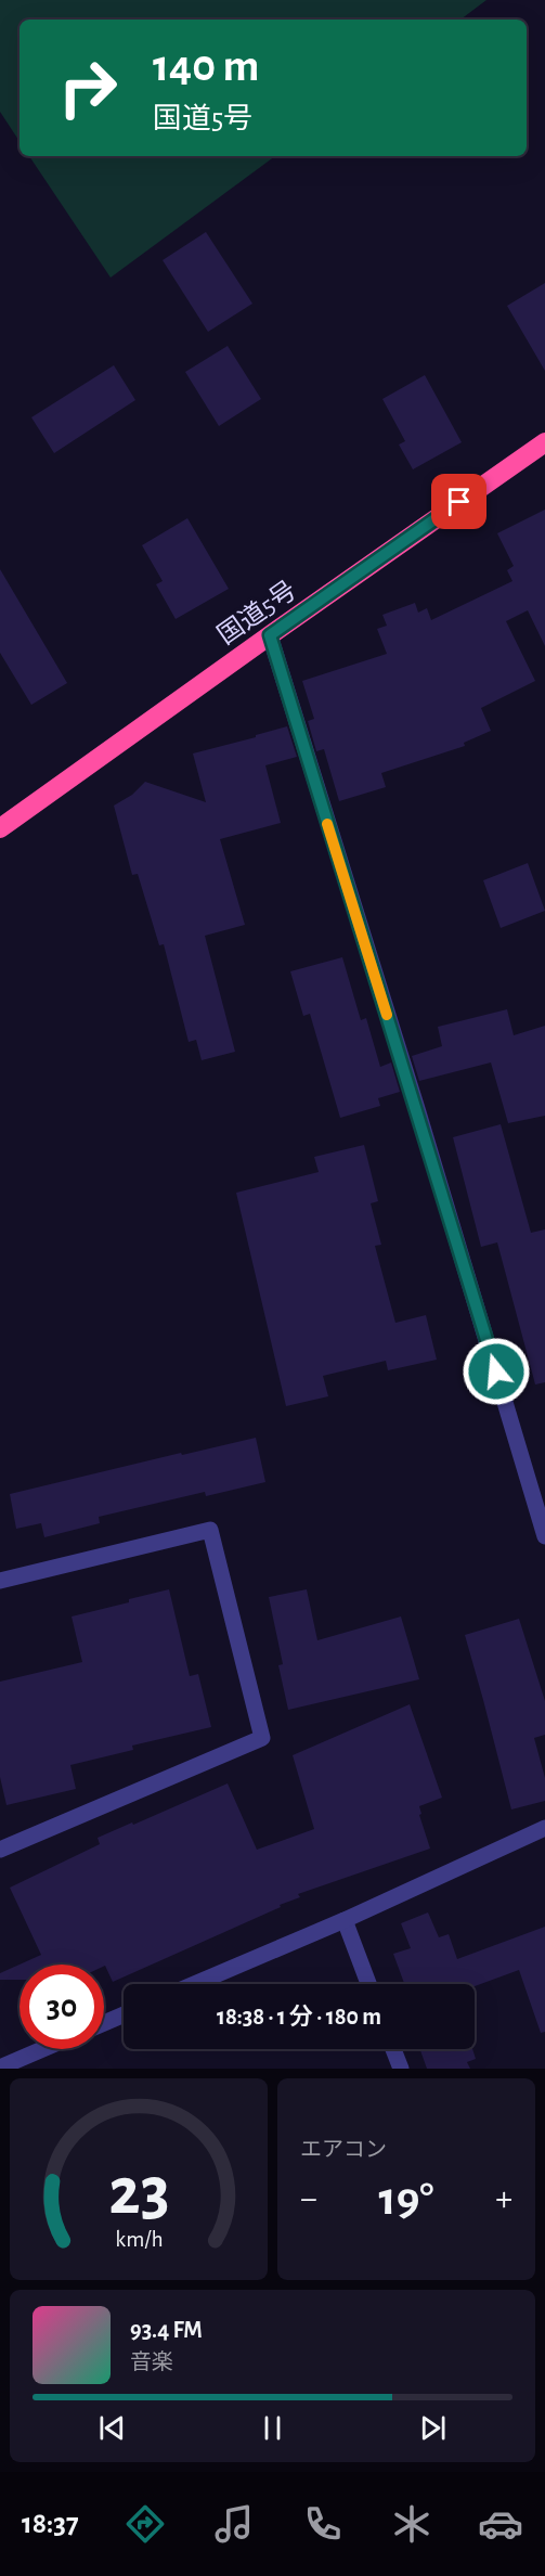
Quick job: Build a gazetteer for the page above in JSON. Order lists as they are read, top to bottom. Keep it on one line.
{"streets":{"highway":["国道5号"]},"page":{"turn":["140 m","国道5号"],"limit":"30","trip":"18:38 · 1 分 · 180 m","tile":"エアコン","heat":["−","19°","+"],"song":["93.4 FM","音楽"],"tabs":"18:37","gauge":["23","km/h"]}}
